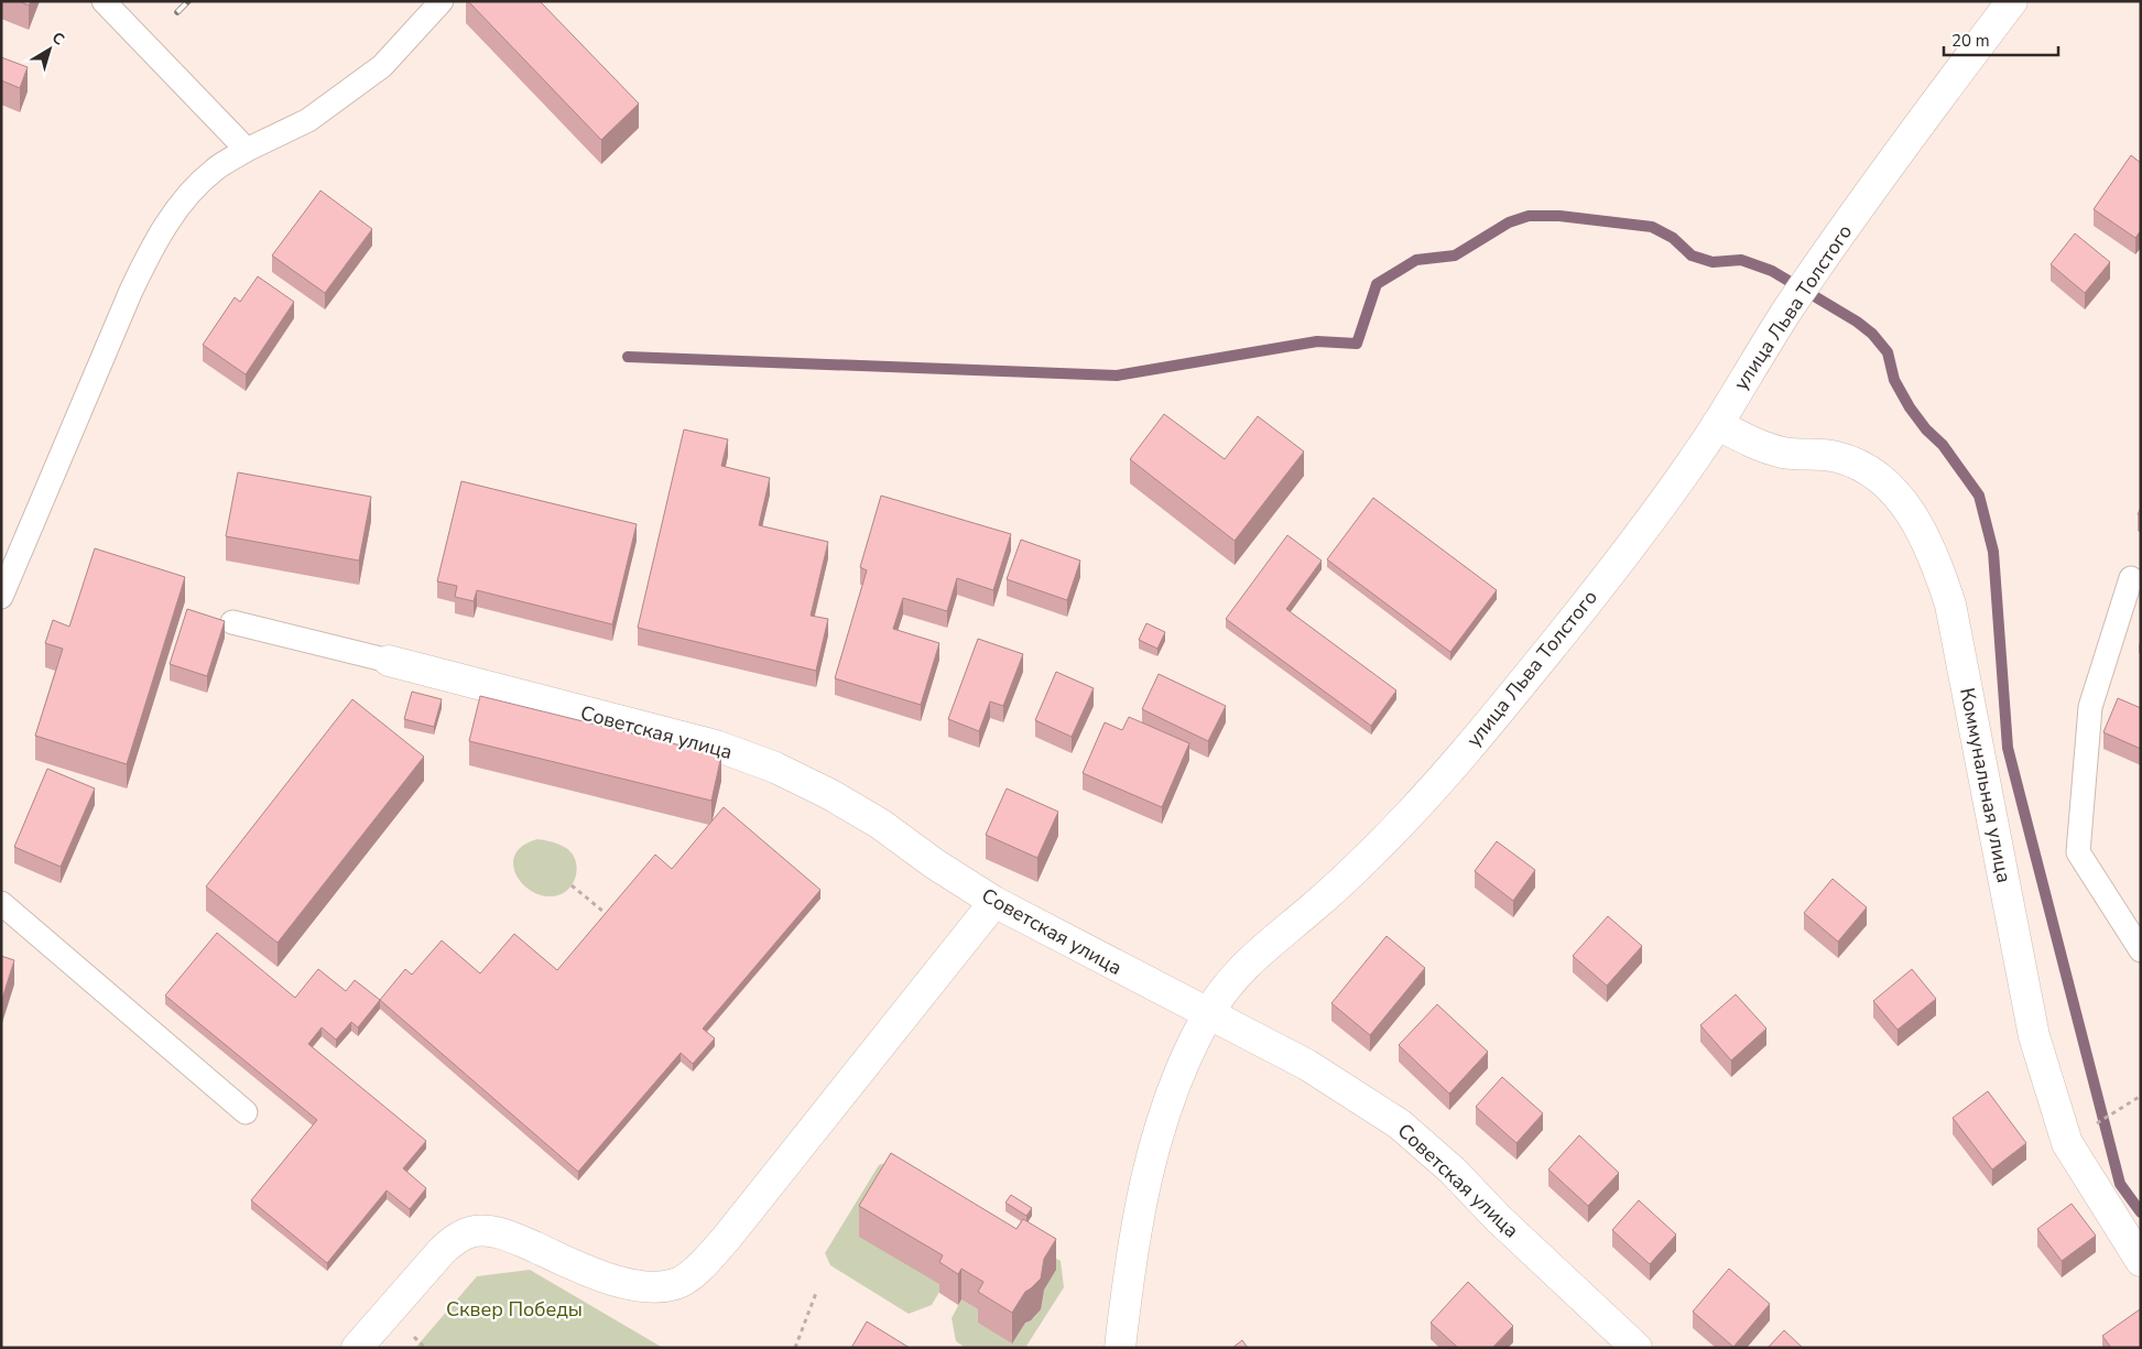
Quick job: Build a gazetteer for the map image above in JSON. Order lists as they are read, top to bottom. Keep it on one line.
{"streets":{"street":["улица Льва Толстого","Советская улица","Коммунальная улица"]},"crossings":[["улица Льва Толстого","Советская улица"],["улица Льва Толстого","Коммунальная улица"]],"parks":["Сквер Победы"],"scale_bar":"20 m","north":"top right"}
